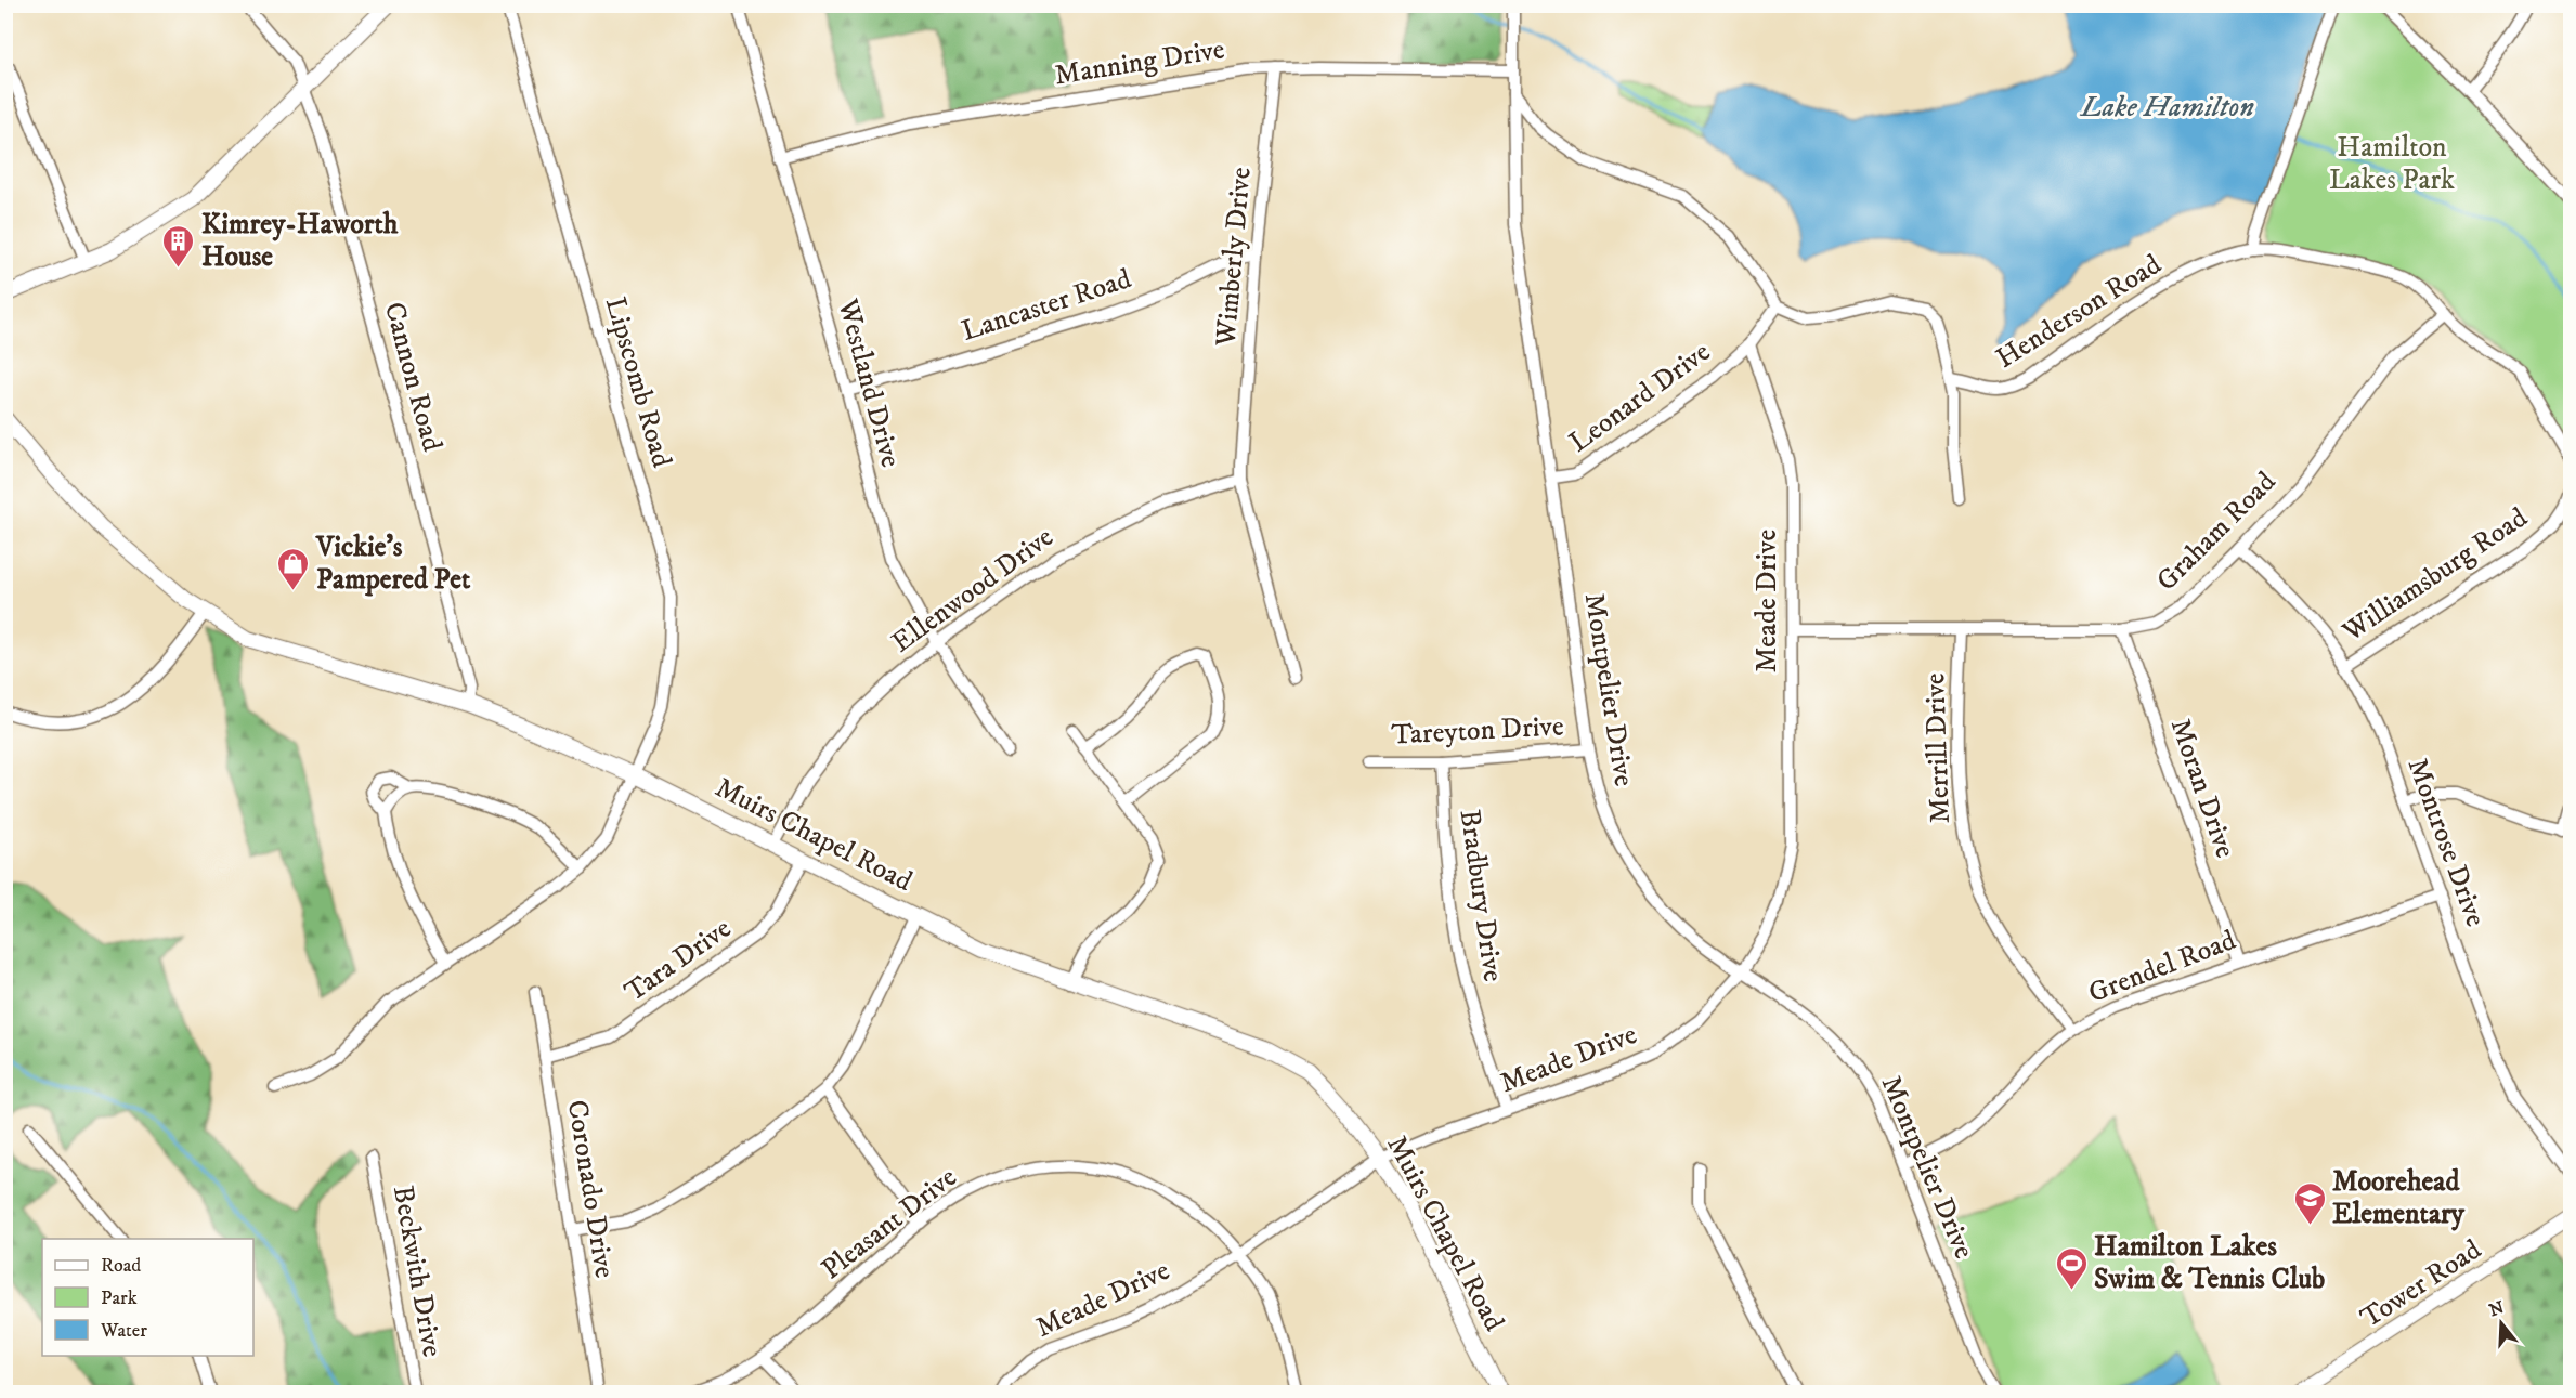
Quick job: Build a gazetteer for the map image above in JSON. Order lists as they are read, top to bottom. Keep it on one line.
{"streets":{"main road":["Muirs Chapel Road"],"street":["Manning Drive","Wimberly Drive","Lancaster Road","Henderson Road","Cannon Road","Lipscomb Road","Westland Drive","Leonard Drive","Graham Road","Williamsburg Road","Ellenwood Drive","Meade Drive","Montpelier Drive","Tareyton Drive","Merrill Drive","Moran Drive","Montrose Drive","Bradbury Drive","Tara Drive","Grendel Road","Coronado Drive","Pleasant Drive","Beckwith Drive","Tower Road"]},"crossings":[["Manning Drive","Wimberly Drive"],["Manning Drive","Westland Drive"],["Wimberly Drive","Lancaster Road"],["Wimberly Drive","Ellenwood Drive"],["Lancaster Road","Westland Drive"],["Henderson Road","Graham Road"],["Cannon Road","Muirs Chapel Road"],["Lipscomb Road","Muirs Chapel Road"],["Westland Drive","Ellenwood Drive"],["Leonard Drive","Meade Drive"],["Leonard Drive","Montpelier Drive"],["Graham Road","Meade Drive"],["Graham Road","Merrill Drive"],["Graham Road","Moran Drive"],["Graham Road","Montrose Drive"],["Williamsburg Road","Montrose Drive"],["Ellenwood Drive","Muirs Chapel Road"],["Meade Drive","Montpelier Drive"],["Meade Drive","Muirs Chapel Road"],["Meade Drive","Bradbury Drive"],["Meade Drive","Pleasant Drive"],["Montpelier Drive","Tareyton Drive"],["Montpelier Drive","Grendel Road"],["Tareyton Drive","Bradbury Drive"],["Merrill Drive","Grendel Road"],["Moran Drive","Grendel Road"],["Muirs Chapel Road","Tara Drive"],["Montrose Drive","Grendel Road"],["Tara Drive","Coronado Drive"]],"water":["Lake Hamilton"],"parks":["Hamilton Lakes Park"],"places":{"building":["Kimrey-Haworth House"],"shop":["Vickie's Pampered Pet"],"school or university":["Moorehead Elementary"],"sports":["Hamilton Lakes Swim & Tennis Club"]},"legend":["Road","Park","Water"],"north":"top"}
